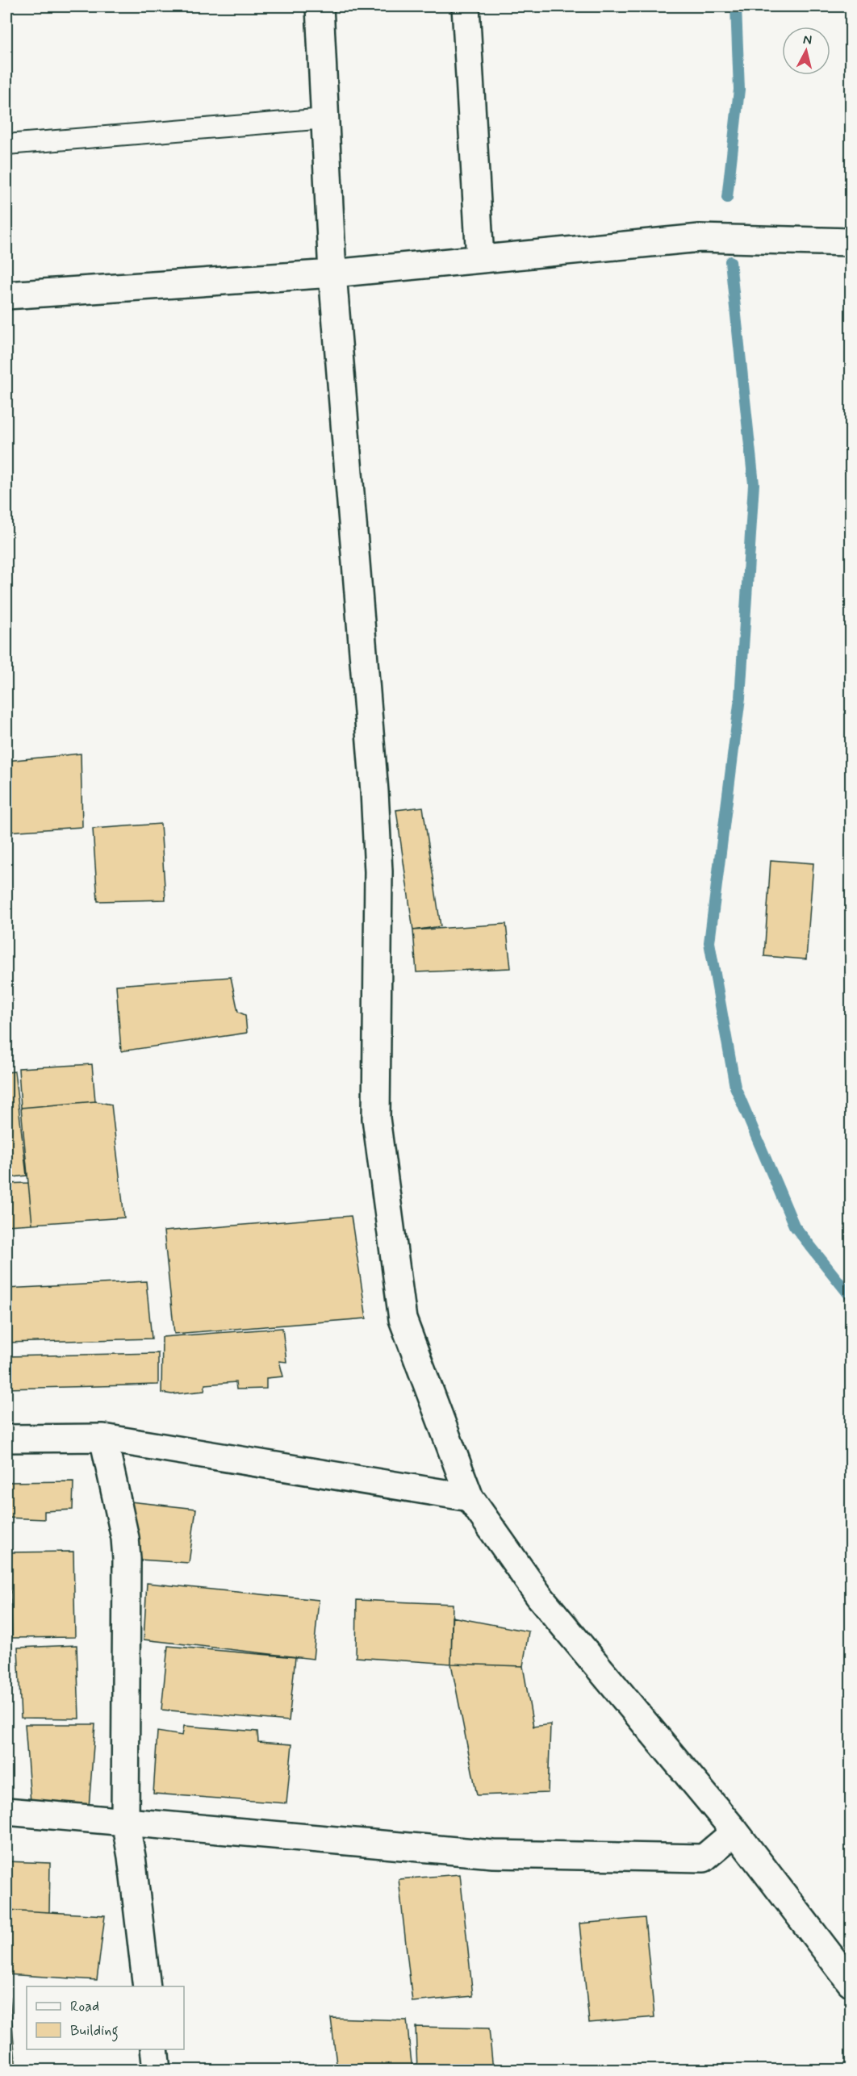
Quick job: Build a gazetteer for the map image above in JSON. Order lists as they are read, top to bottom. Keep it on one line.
{"legend":["Road","Building"],"north":"top"}
